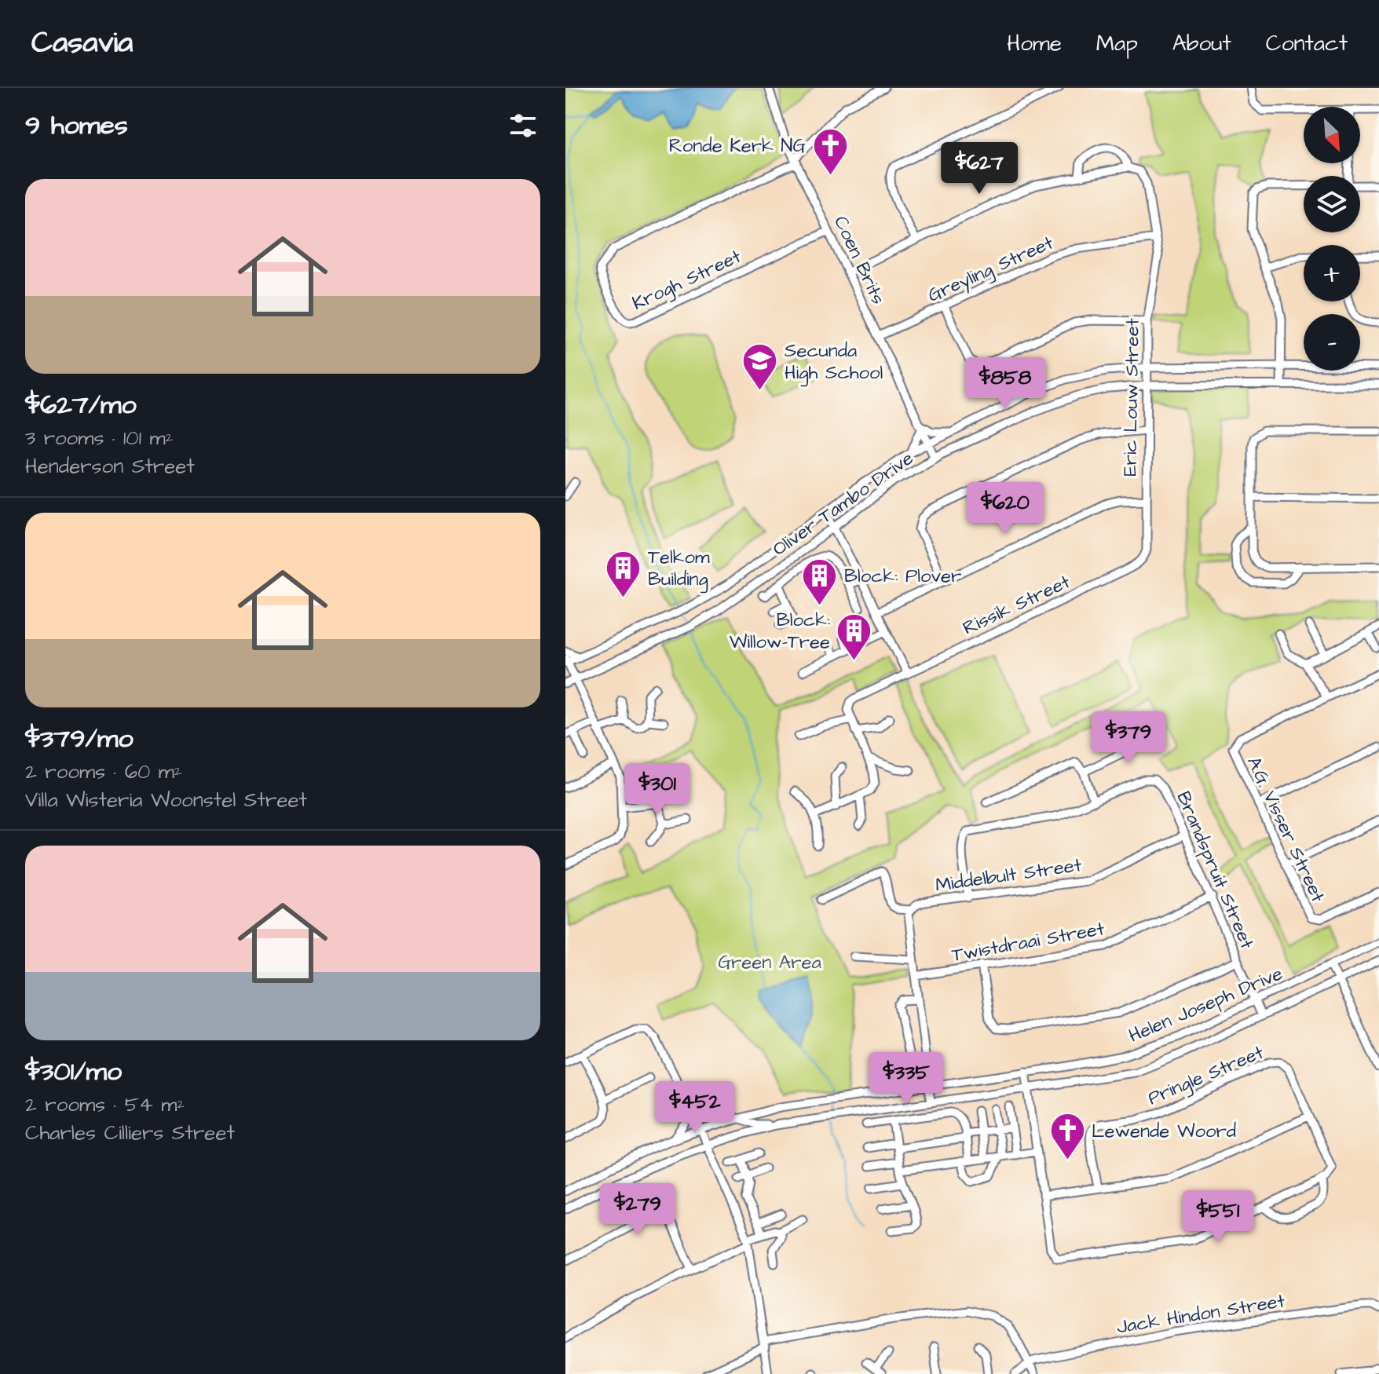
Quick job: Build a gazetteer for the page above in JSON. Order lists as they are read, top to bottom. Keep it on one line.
{"streets":{"street":["Coen Brits","Greyling Street","Krogh Street","Eric Louw Street","Oliver Tambo Drive","Rissik Street","A.G. Visser Street","Brandspruit Street","Middelbult Street","Twistdraai Street","Helen Joseph Drive","Pringle Street","Jack Hindon Street"]},"crossings":[["Coen Brits","Greyling Street"],["Coen Brits","Krogh Street"],["Coen Brits","Oliver Tambo Drive"],["Greyling Street","Eric Louw Street"],["Eric Louw Street","Oliver Tambo Drive"],["Eric Louw Street","Rissik Street"],["Brandspruit Street","Middelbult Street"],["Brandspruit Street","Twistdraai Street"],["Brandspruit Street","Helen Joseph Drive"]],"parks":["Green Area"],"places":{"church":["Ronde Kerk NG","Lewende Woord"],"school or university":["Secunda High School"],"building":["Telkom Building","Block: Plover","Block: Willow-Tree"]},"north":"bottom right","page":{"header":"Casavia","nav":["Home","Map","About","Contact"],"heading":"9 homes","map_buttons":["+","−"],"price":["$627","$858","$620","$379","$301","$335","$452","$279","$551"],"list":[{"name":"$627/mo","note":"3 rooms · 101 m² · Henderson Street"},{"name":"$379/mo","note":"2 rooms · 60 m² · Villa Wisteria Woonstel Street"},{"name":"$301/mo","note":"2 rooms · 54 m² · Charles Cilliers Street"}]}}
